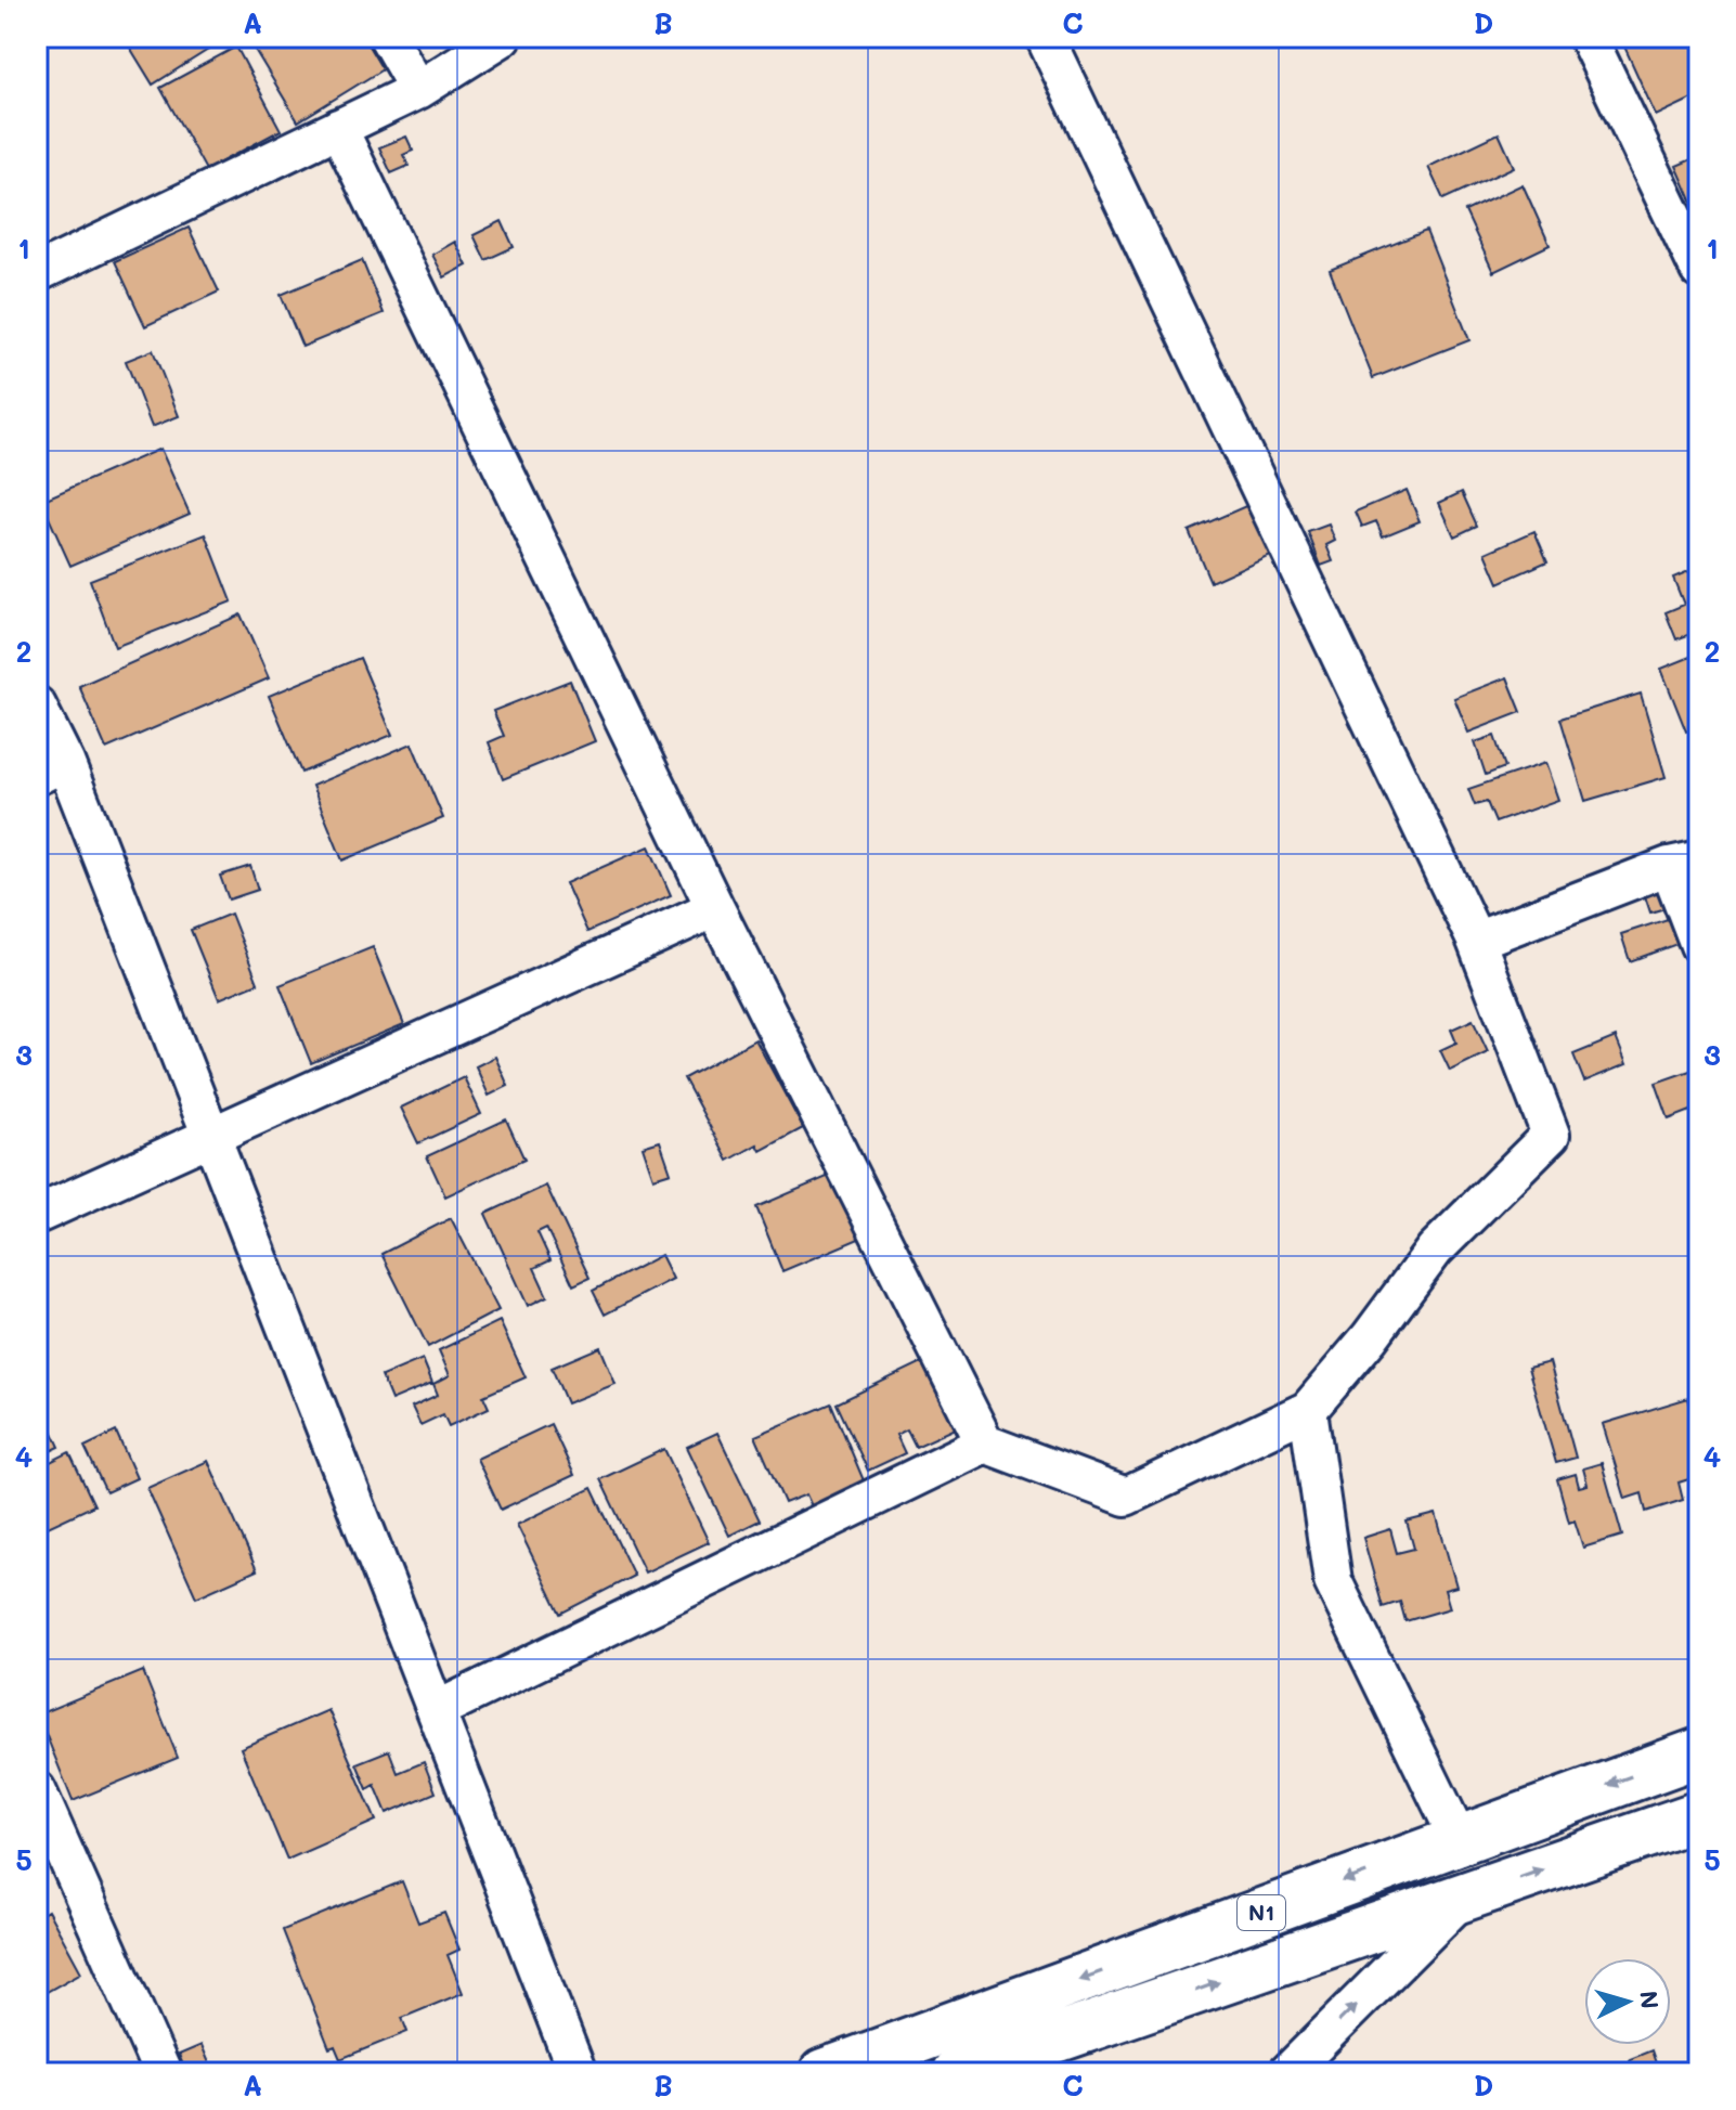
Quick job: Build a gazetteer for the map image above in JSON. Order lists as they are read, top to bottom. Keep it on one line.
{"streets":{"highway":["N1"]},"north":"right","grid":{"columns":["A","B","C","D"],"rows":["1","2","3","4","5"]}}
